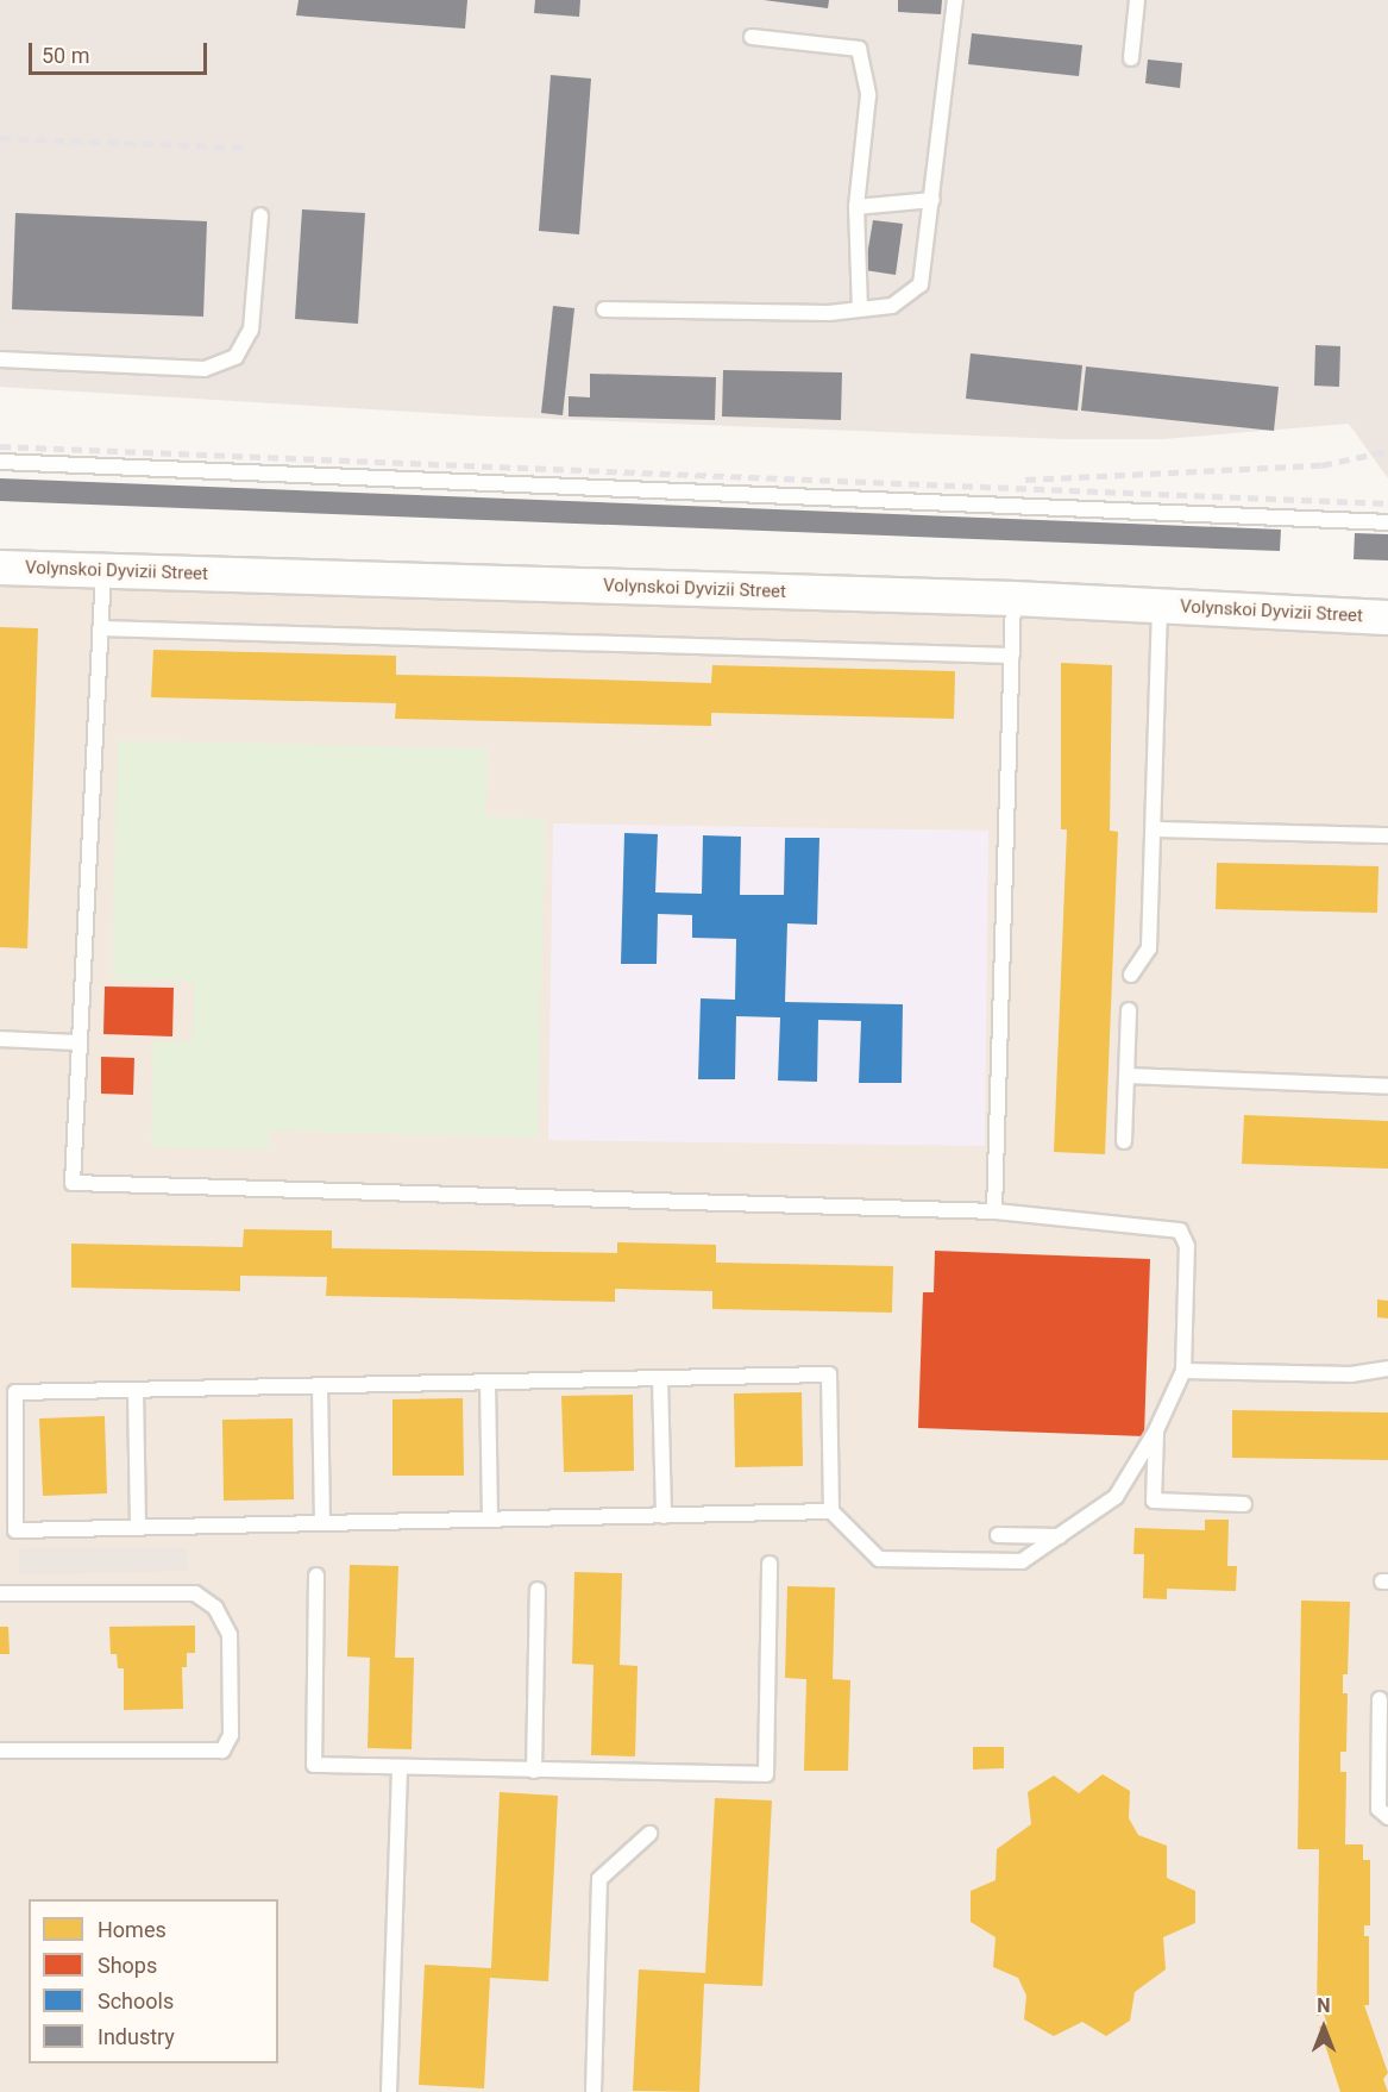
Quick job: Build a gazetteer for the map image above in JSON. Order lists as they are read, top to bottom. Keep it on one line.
{"streets":{"street":["Volynskoi Dyvizii Street"]},"legend":["Homes","Shops","Schools","Industry"],"scale_bar":"50 m","north":"top"}
